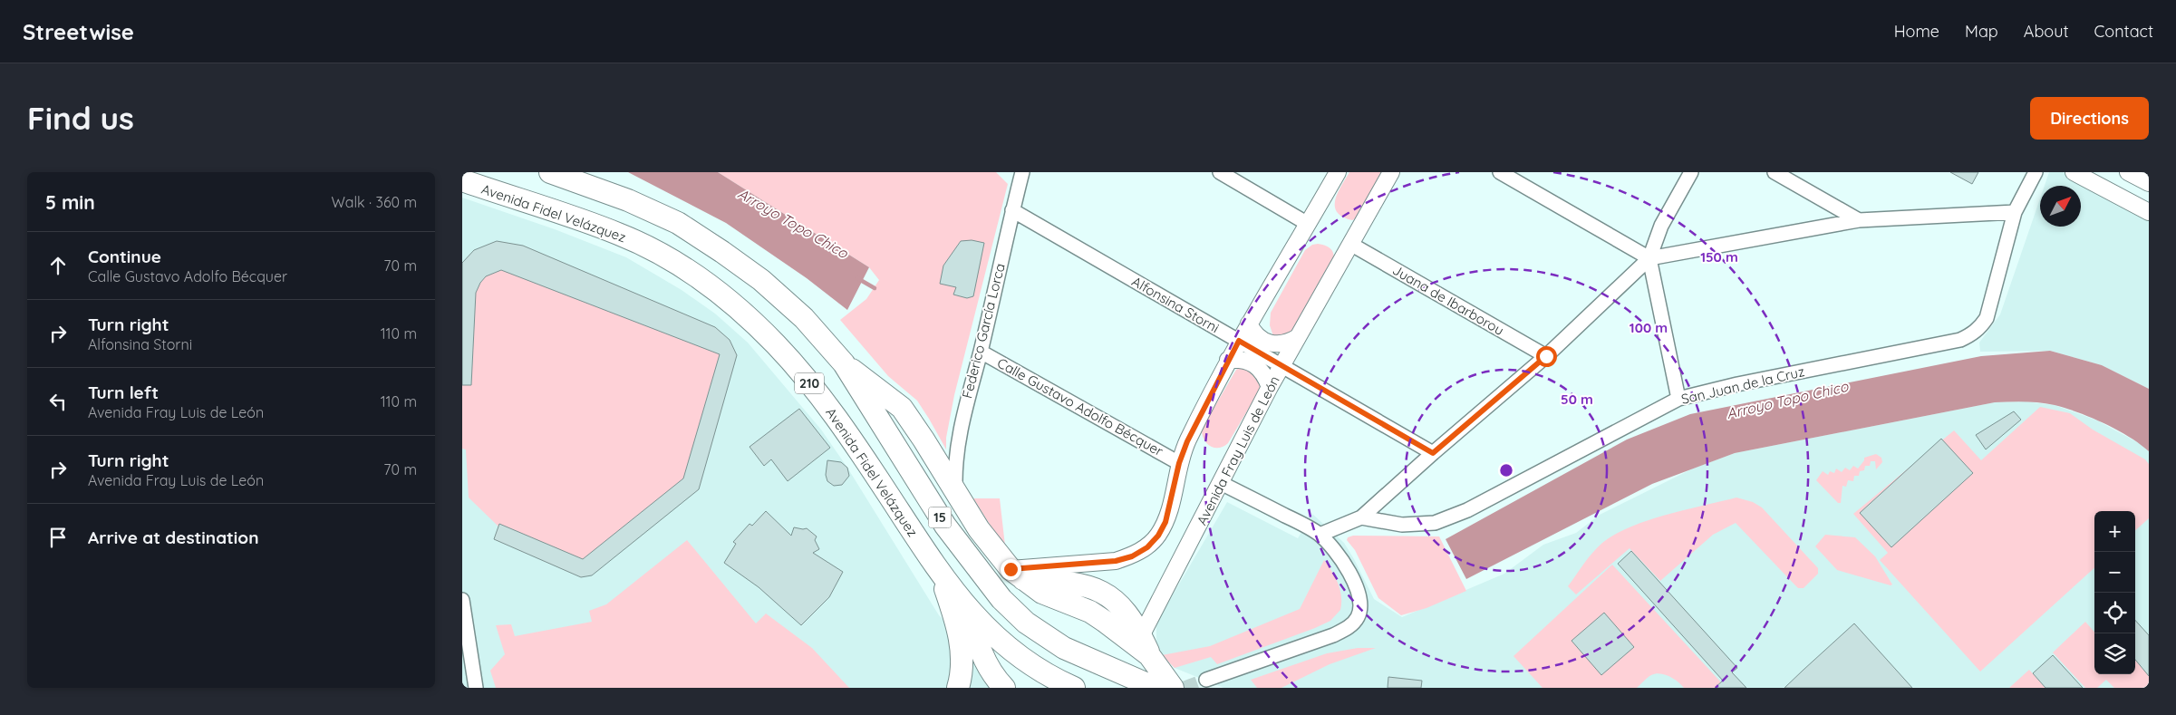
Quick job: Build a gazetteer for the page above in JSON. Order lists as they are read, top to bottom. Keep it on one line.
{"streets":{"highway":["Avenida Fidel Velázquez","210","15"],"street":["Juana de Ibarborou","Alfonsina Storni","Federico García Lorca","San Juan de la Cruz","Calle Gustavo Adolfo Bécquer","Avenida Fray Luis de León"]},"crossings":[["Juana de Ibarborou","Avenida Fray Luis de León"],["Alfonsina Storni","Federico García Lorca"],["Alfonsina Storni","Avenida Fray Luis de León"],["Federico García Lorca","Calle Gustavo Adolfo Bécquer"]],"water":["Arroyo Topo Chico"],"north":"top right","page":{"header":"Streetwise","nav":["Home","Map","About","Contact"],"buttons":"Directions","title":"Find us","heading":["5 min","Walk · 360 m"],"list":[["Continue","Calle Gustavo Adolfo Bécquer","70 m"],["Turn right","Alfonsina Storni","110 m"],["Turn left","Avenida Fray Luis de León","110 m"],["Turn right","Avenida Fray Luis de León","70 m"],"Arrive at destination"],"map_buttons":["+","−"]},"rings":["150 m","100 m","50 m"]}
